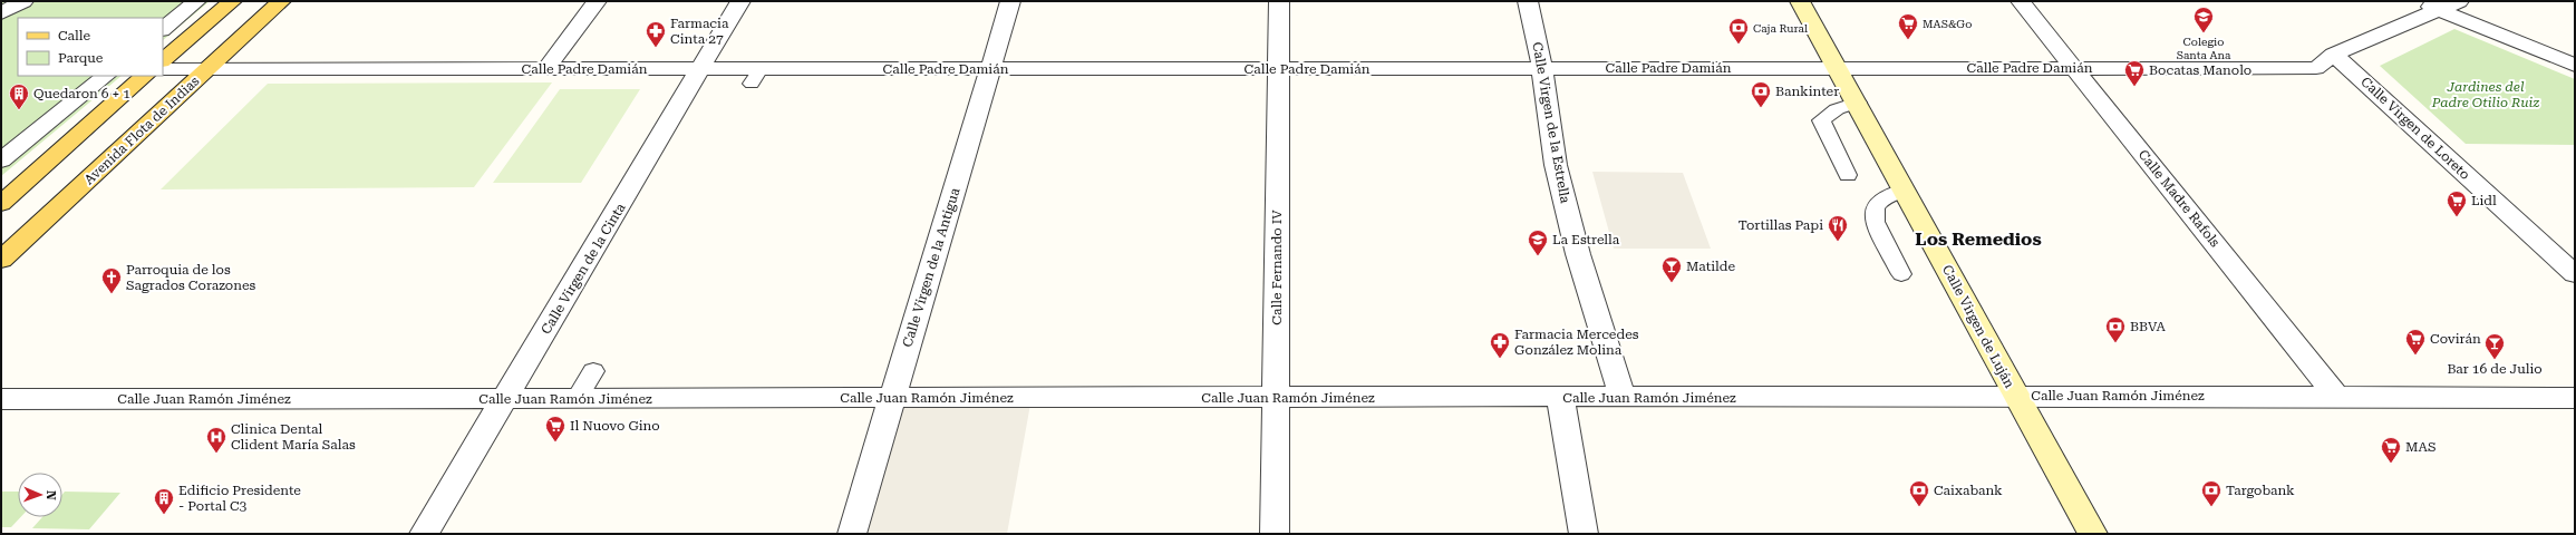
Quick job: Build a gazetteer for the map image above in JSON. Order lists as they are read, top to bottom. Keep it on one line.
{"streets":{"main road":["Avenida Flota de Indias","Calle Virgen de Luján"],"street":["Calle Padre Damián","Calle Virgen de la Estrella","Calle Virgen de Loreto","Calle Madre Rafols","Calle Virgen de la Antigua","Calle Fernando IV","Calle Virgen de la Cinta","Calle Juan Ramón Jiménez"]},"crossings":[["Calle Padre Damián","Calle Virgen de la Estrella"],["Calle Padre Damián","Calle Virgen de Loreto"],["Calle Padre Damián","Avenida Flota de Indias"],["Calle Padre Damián","Calle Madre Rafols"],["Calle Padre Damián","Calle Virgen de la Antigua"],["Calle Padre Damián","Calle Fernando IV"],["Calle Padre Damián","Calle Virgen de la Cinta"],["Calle Padre Damián","Calle Virgen de Luján"],["Calle Virgen de la Estrella","Calle Juan Ramón Jiménez"],["Calle Madre Rafols","Calle Juan Ramón Jiménez"],["Calle Virgen de la Antigua","Calle Juan Ramón Jiménez"],["Calle Fernando IV","Calle Juan Ramón Jiménez"],["Calle Virgen de la Cinta","Calle Juan Ramón Jiménez"],["Calle Virgen de Luján","Calle Juan Ramón Jiménez"]],"districts":["Los Remedios"],"parks":["Jardines del Padre Otilio Ruiz"],"places":{"school or university":["Colegio Santa Ana","La Estrella"],"supermarket":["MAS&Go","Bocatas Manolo","Lidl","Covirán","Il Nuovo Gino","MAS"],"bank":["Caja Rural","Bankinter","BBVA","Caixabank","Targobank"],"pharmacy":["Farmacia Cinta 27","Farmacia Mercedes González Molina"],"building":["Quedaron 6 + 1","Edificio Presidente - Portal C3"],"restaurant":["Tortillas Papi"],"bar":["Matilde","Bar 16 de Julio"],"church":["Parroquia de los Sagrados Corazones"],"hospital":["Clinica Dental Clident María Salas"]},"legend":["Calle","Parque"],"north":"right"}
